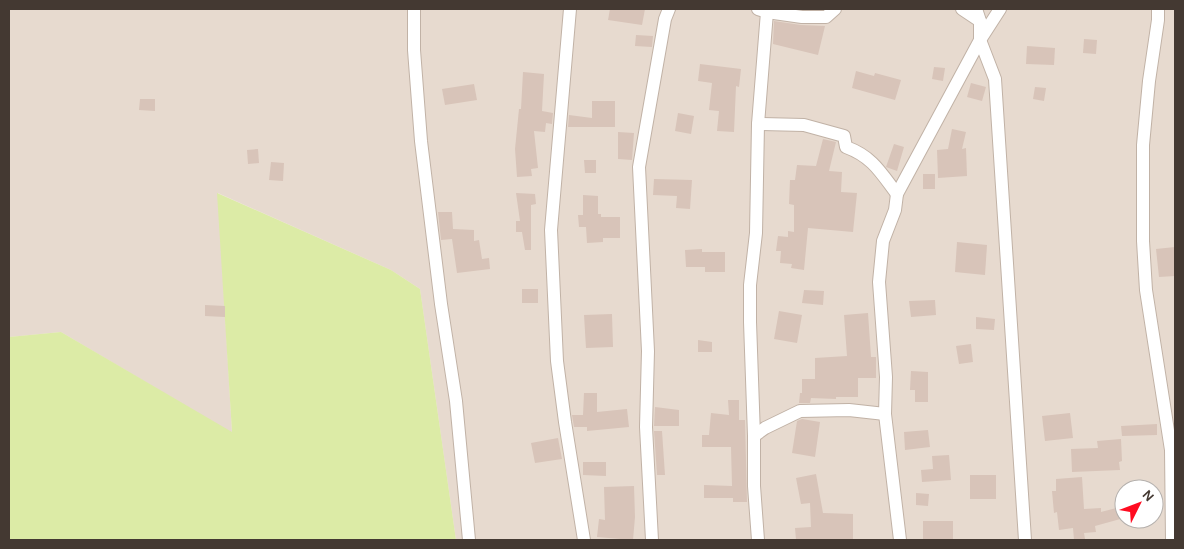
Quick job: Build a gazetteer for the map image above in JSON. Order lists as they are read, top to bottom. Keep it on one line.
{"north":"top right"}
